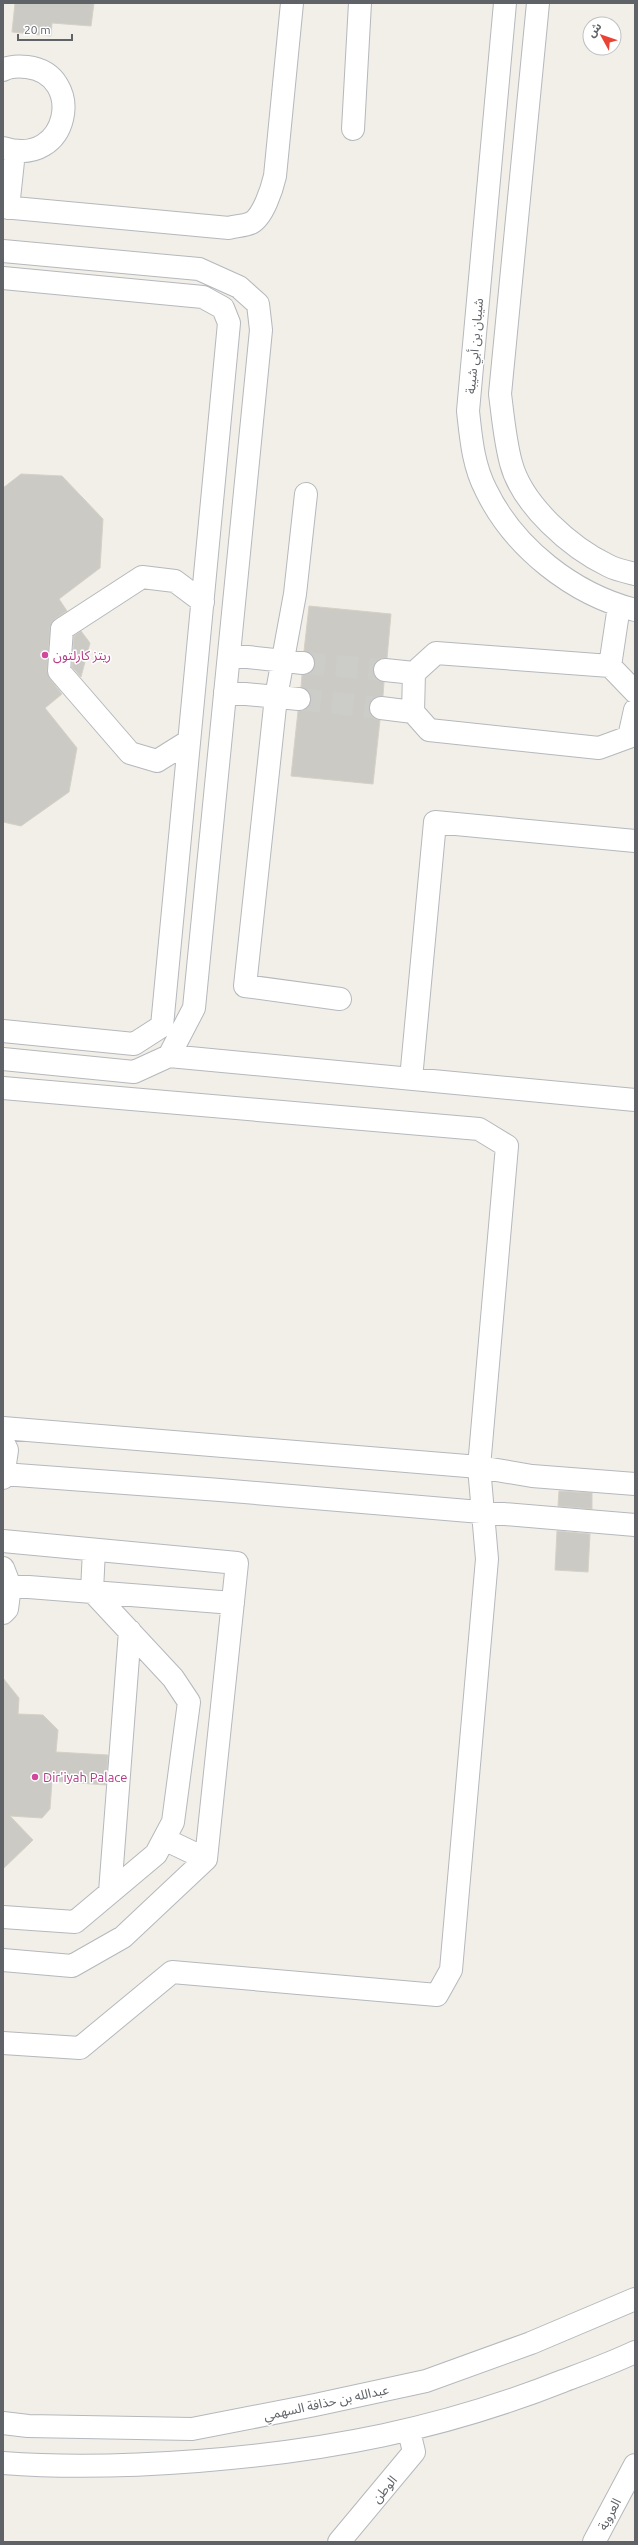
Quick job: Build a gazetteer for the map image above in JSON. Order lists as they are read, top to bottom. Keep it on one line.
{"streets":{"street":["شيبان بن أبي شيبة","عبدالله بن حذافة السهمي","الوطن","العروبة"]},"places":["ريتز كارلتون","Dir'iyah Palace"],"scale_bar":"20 m","north":"top left"}
